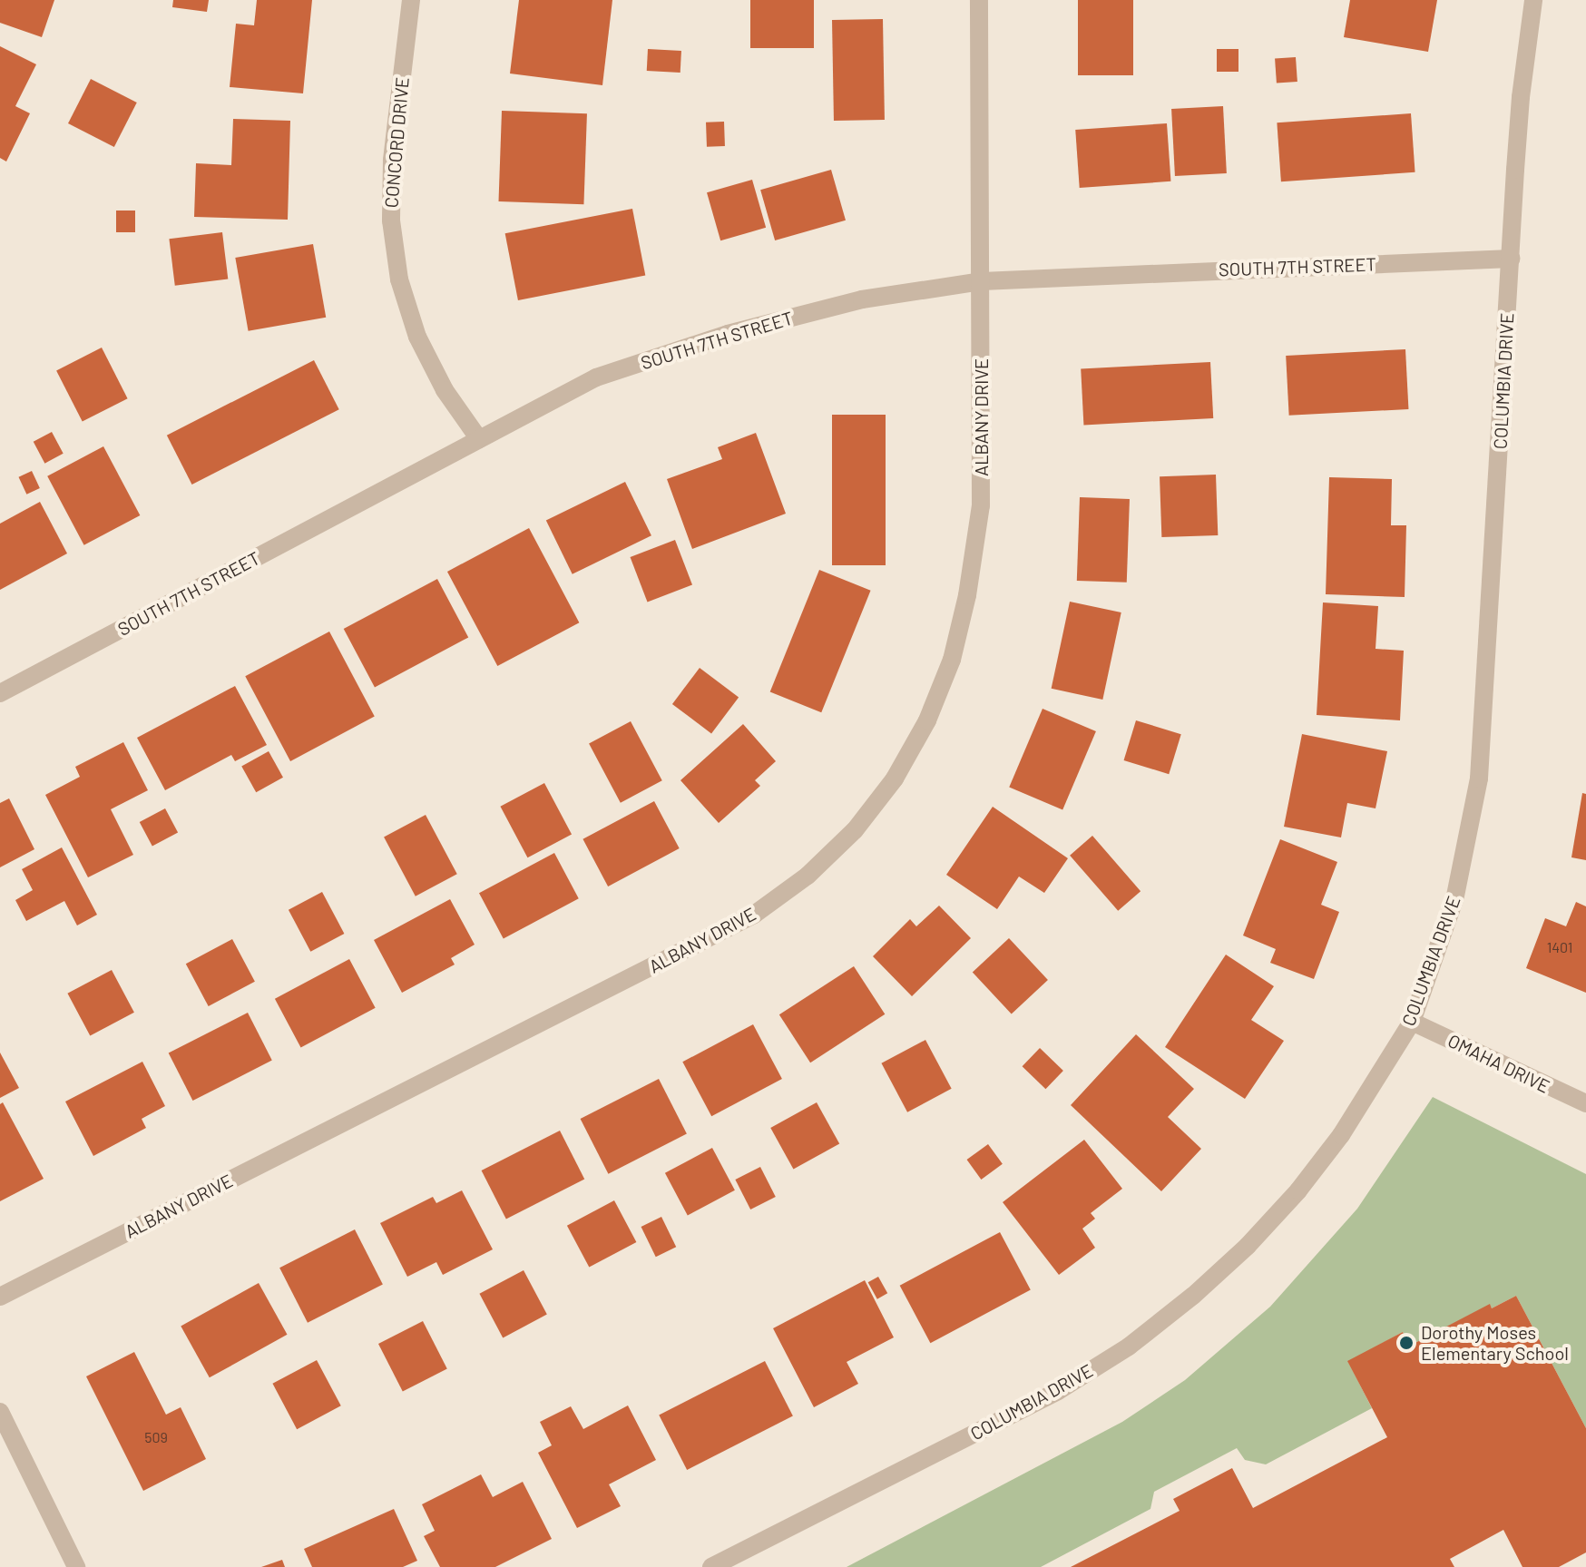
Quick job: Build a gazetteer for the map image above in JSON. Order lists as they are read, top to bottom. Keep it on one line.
{"streets":{"street":["CONCORD DRIVE","SOUTH 7TH STREET","COLUMBIA DRIVE","ALBANY DRIVE","OMAHA DRIVE"]},"crossings":[["CONCORD DRIVE","SOUTH 7TH STREET"],["SOUTH 7TH STREET","COLUMBIA DRIVE"],["SOUTH 7TH STREET","ALBANY DRIVE"],["COLUMBIA DRIVE","OMAHA DRIVE"]],"places":["Dorothy Moses Elementary School"],"house_numbers":["1401","509"]}
